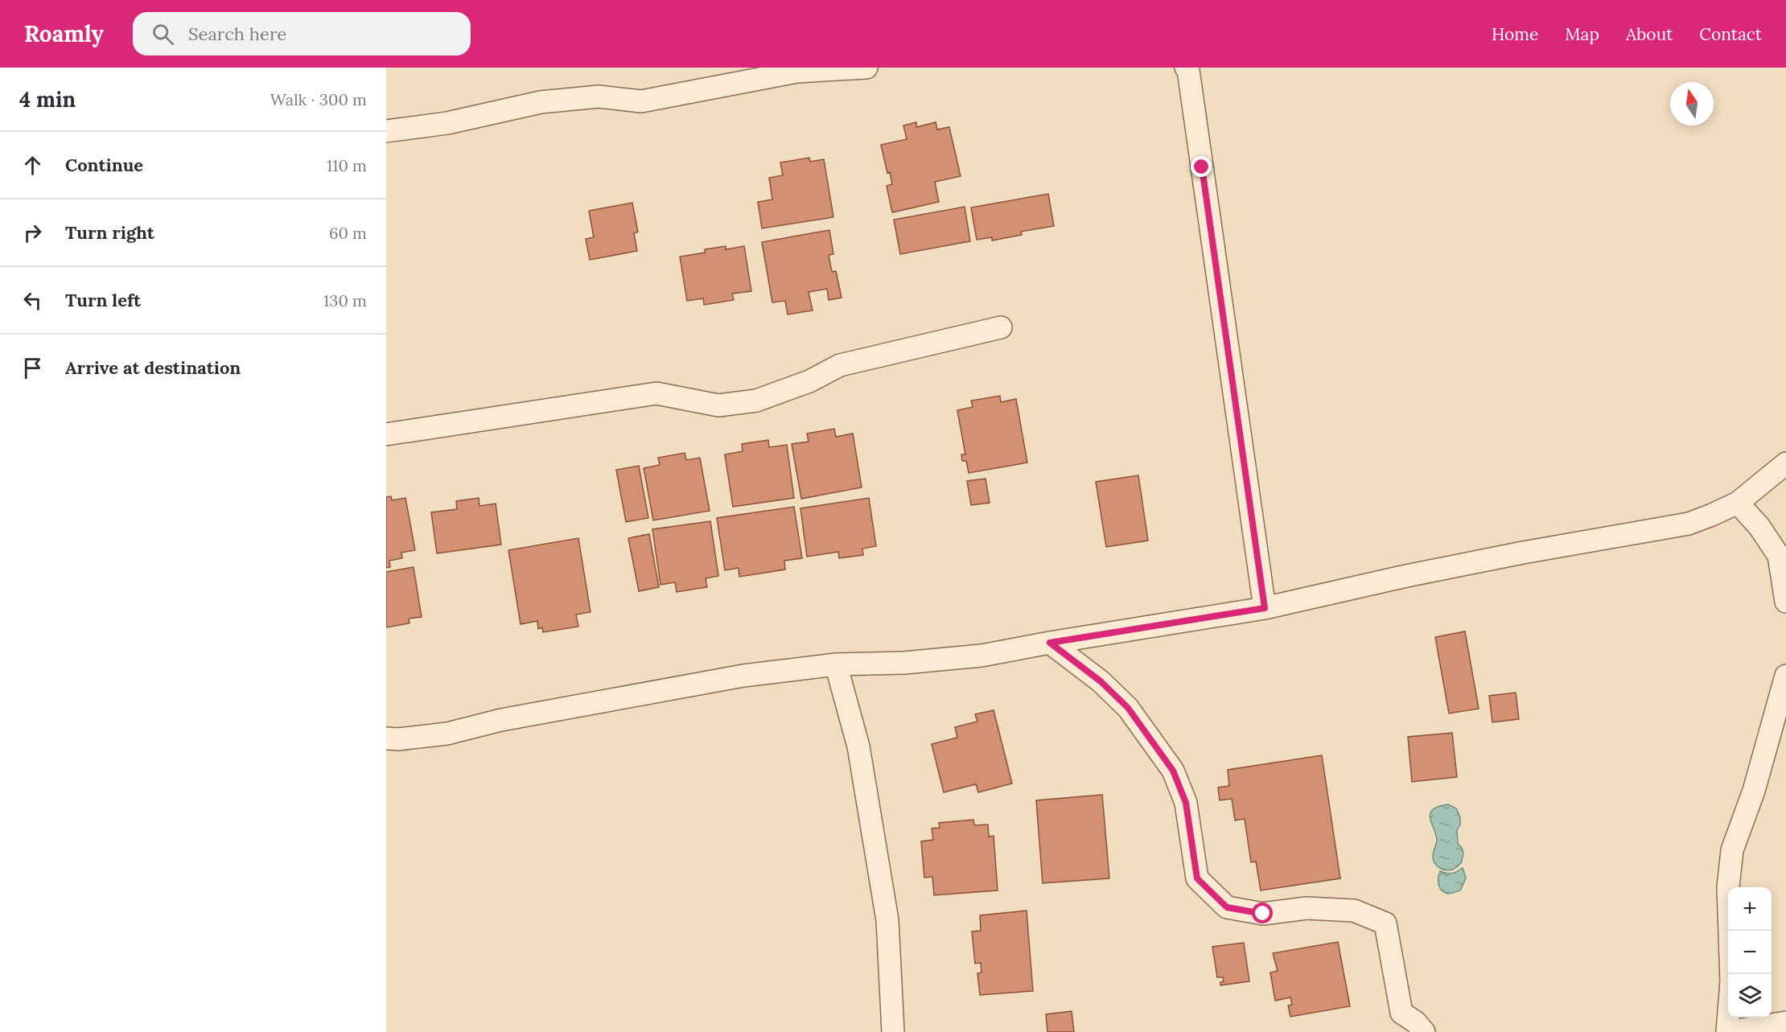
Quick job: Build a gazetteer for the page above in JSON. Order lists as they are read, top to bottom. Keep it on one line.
{"north":"top","page":{"header":"Roamly","search":"Search here","nav":["Home","Map","About","Contact"],"heading":["4 min","Walk · 300 m"],"list":[["Continue","110 m"],["Turn right","60 m"],["Turn left","130 m"],"Arrive at destination"],"map_buttons":["+","−"]}}
